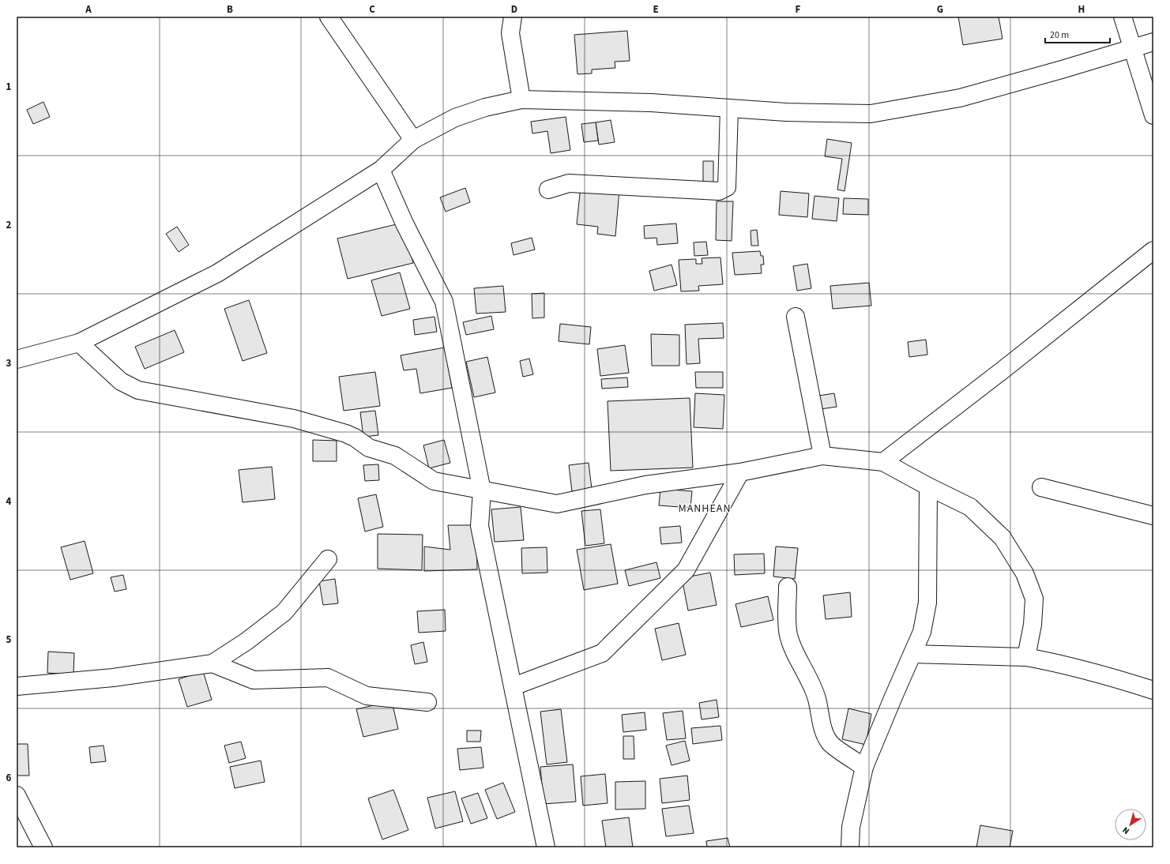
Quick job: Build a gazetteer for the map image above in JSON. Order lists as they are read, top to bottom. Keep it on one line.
{"districts":["MANHEAN"],"scale_bar":"20 m","north":"bottom left","grid":{"columns":["A","B","C","D","E","F","G","H"],"rows":["1","2","3","4","5","6"]}}
